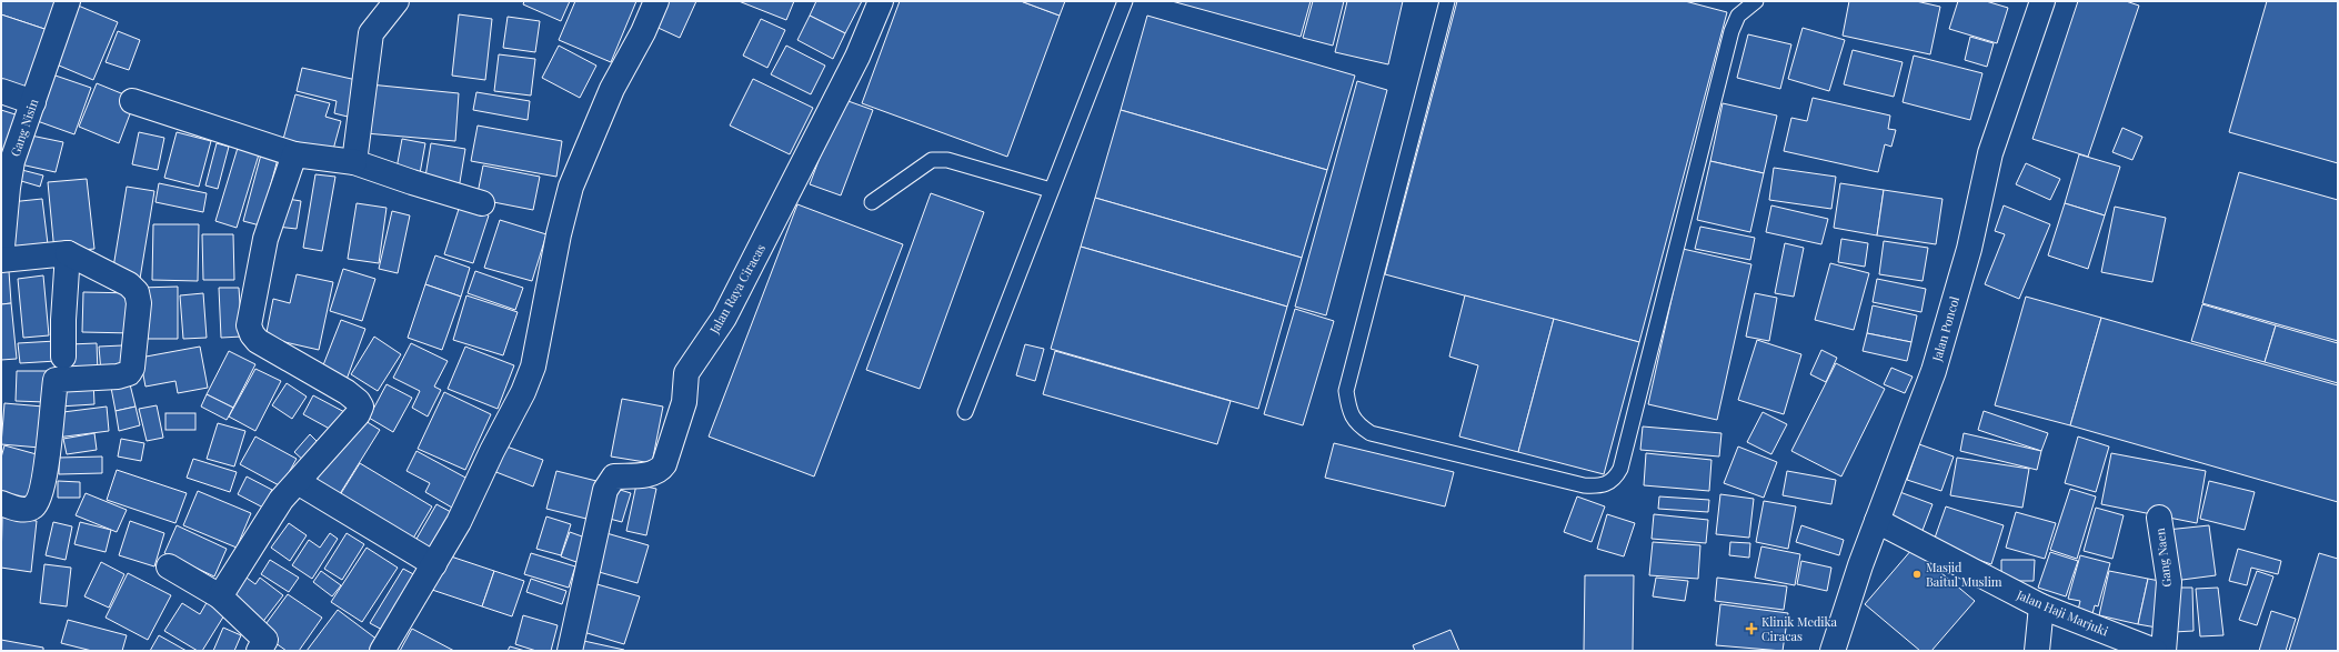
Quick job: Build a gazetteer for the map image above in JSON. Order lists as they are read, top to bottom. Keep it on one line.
{"streets":{"street":["Gang Nisin","Jalan Raya Ciracas","Jalan Poncol","Gang Naen","Jalan Haji Marjuki"]},"crossings":[["Jalan Poncol","Jalan Haji Marjuki"]],"places":{"other":["Masjid Baitul Muslim"],"health":["Klinik Medika Ciracas"]}}
